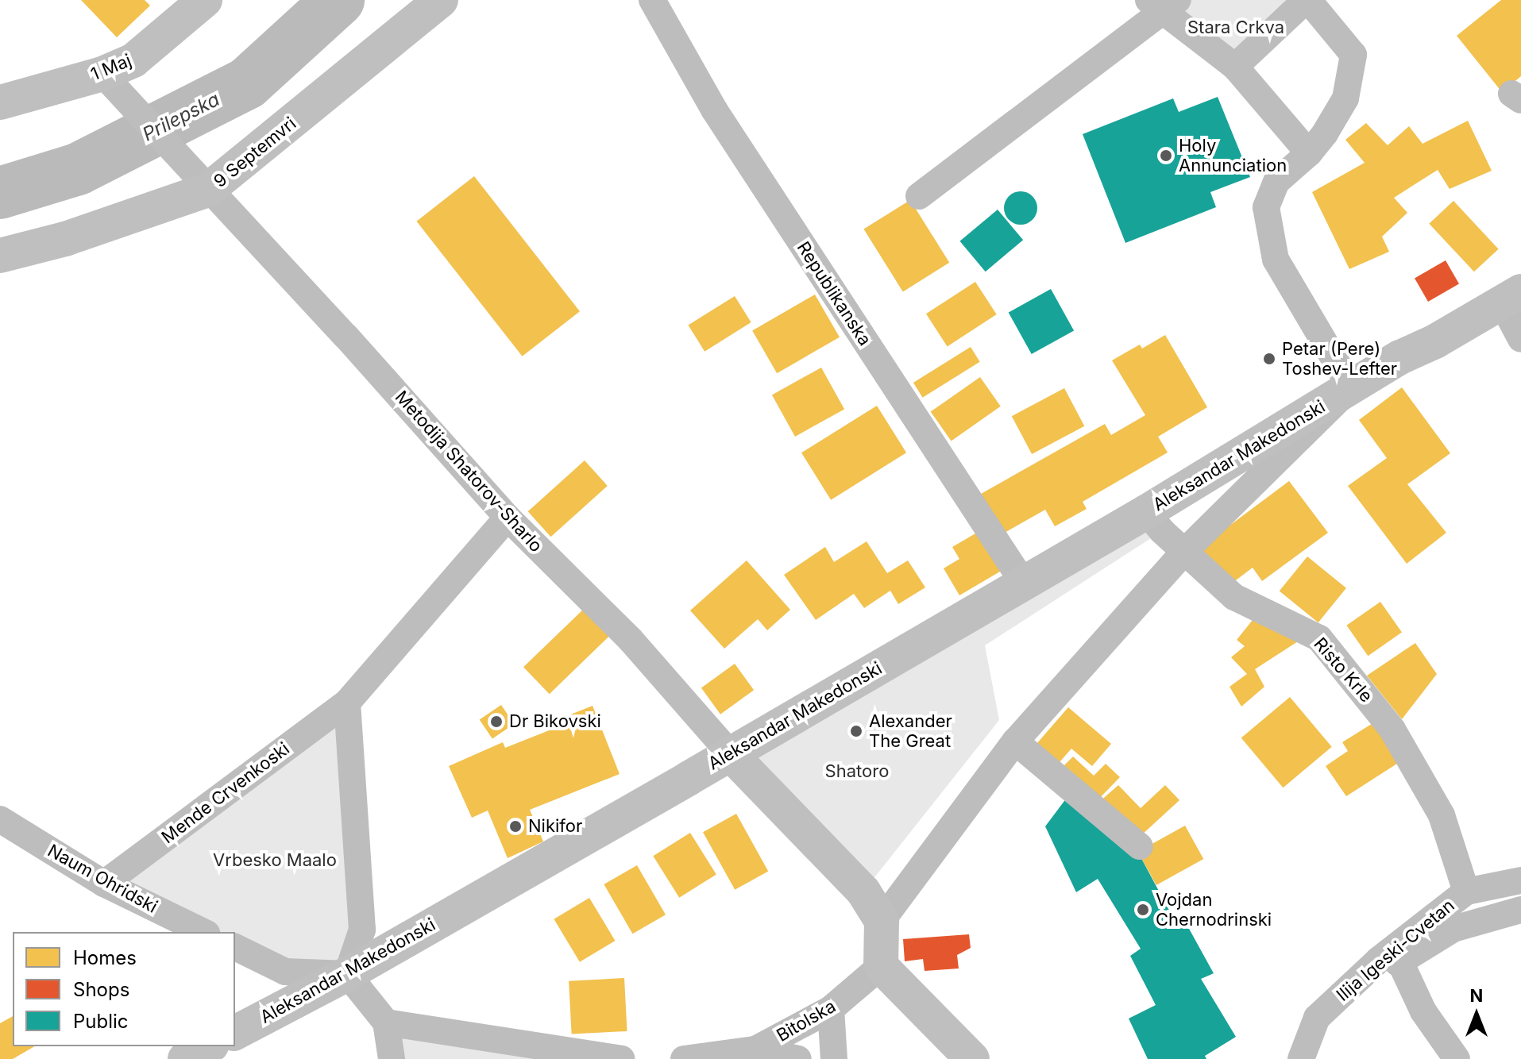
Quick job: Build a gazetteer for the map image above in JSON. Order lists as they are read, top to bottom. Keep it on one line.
{"streets":{"street":["1 Maj","9 Septemvri","Republikanska","Aleksandar Makedonski","Metodija Shatorov-Sharlo","Risto Krle","Mende Crvenkoski","Naum Ohridski","Ilija Igeski-Cvetan","Bitolska"]},"crossings":[["1 Maj","Metodija Shatorov-Sharlo"],["9 Septemvri","Metodija Shatorov-Sharlo"],["Republikanska","Aleksandar Makedonski"],["Aleksandar Makedonski","Metodija Shatorov-Sharlo"],["Aleksandar Makedonski","Risto Krle"],["Metodija Shatorov-Sharlo","Mende Crvenkoski"],["Risto Krle","Ilija Igeski-Cvetan"],["Mende Crvenkoski","Naum Ohridski"]],"water":["Prilepska"],"parks":["Stara Crkva","Shatoro","Vrbesko Maalo"],"places":["Holy Annunciation","Petar (Pere) Toshev-Lefter","Dr Bikovski","Alexander The Great","Nikifor","Vojdan Chernodrinski"],"legend":["Homes","Shops","Public"],"north":"top"}
